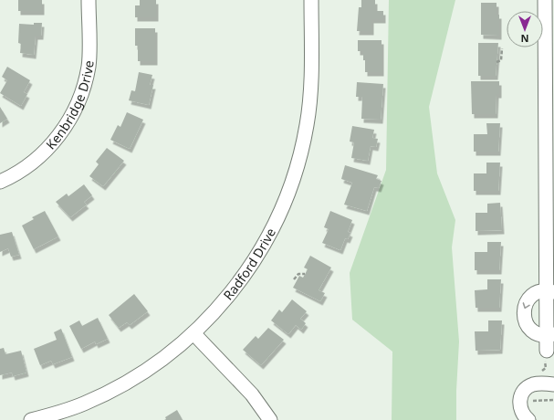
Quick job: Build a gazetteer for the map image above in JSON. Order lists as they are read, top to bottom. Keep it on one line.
{"streets":{"street":["Kenbridge Drive","Radford Drive"]},"north":"bottom"}
